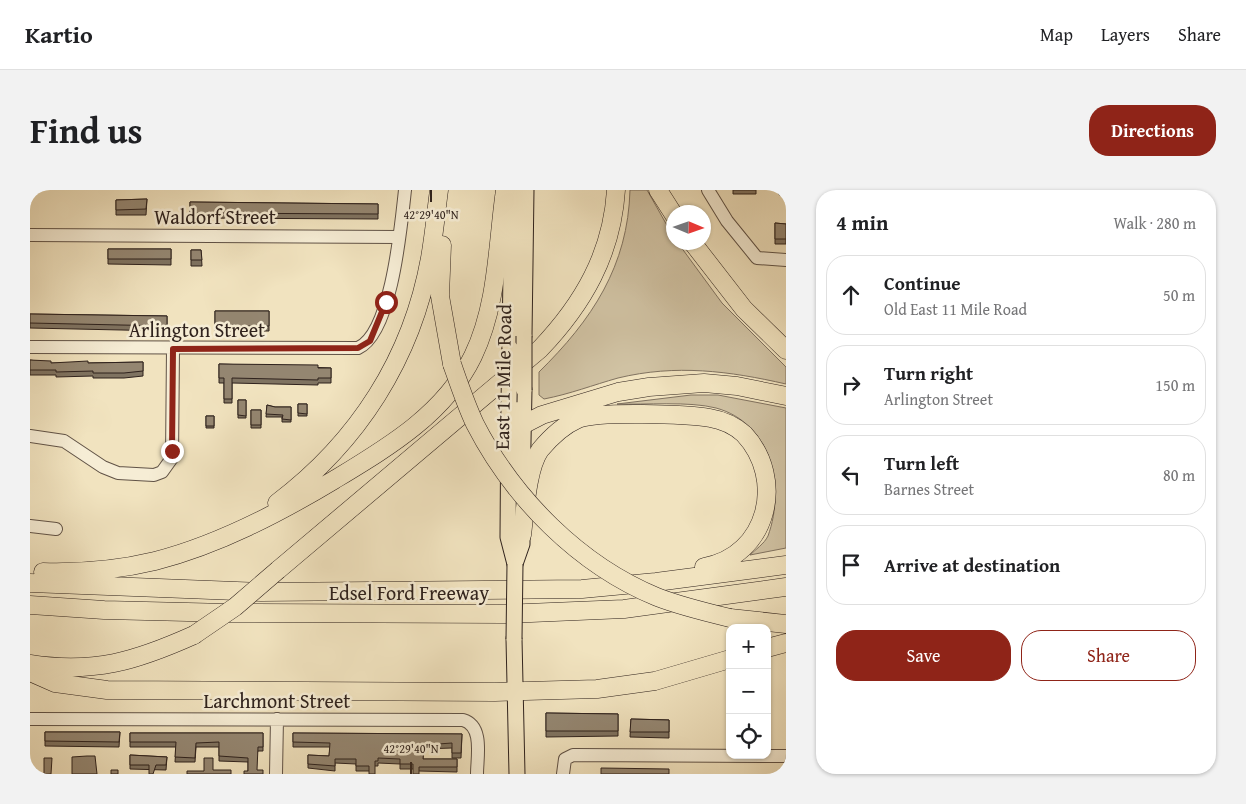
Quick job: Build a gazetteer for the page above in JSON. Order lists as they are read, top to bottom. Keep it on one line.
{"streets":{"highway":["Edsel Ford Freeway"],"main road":["East 11 Mile Road"],"street":["Waldorf Street","Arlington Street","Larchmont Street"]},"crossings":[["Waldorf Street","Arlington Street"]],"north":"right","page":{"header":"Kartio","nav":["Map","Layers","Share"],"title":"Find us","buttons":["Directions",["Save","Share"]],"heading":["4 min","Walk · 280 m"],"list":[["Continue","Old East 11 Mile Road","50 m"],["Turn right","Arlington Street","150 m"],["Turn left","Barnes Street","80 m"],"Arrive at destination"],"map_buttons":["+","−"]},"coordinates":["42°29'40\"N"]}
